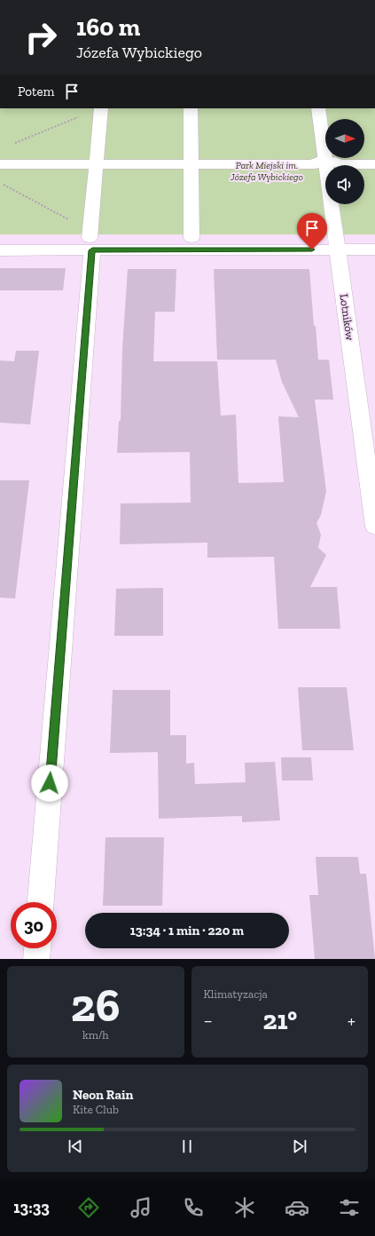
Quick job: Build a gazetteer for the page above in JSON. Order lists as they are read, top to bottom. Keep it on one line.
{"streets":{"street":["Lotników"]},"parks":["Park Miejski im. Józefa Wybickiego"],"north":"right","page":{"turn":["160 m","Józefa Wybickiego"],"then":"Potem","limit":"30","trip":"13:34 · 1 min · 220 m","tile":[["26","km/h"],"Klimatyzacja"],"heat":["−","21°","+"],"song":["Neon Rain","Kite Club"],"tabs":"13:33"}}
